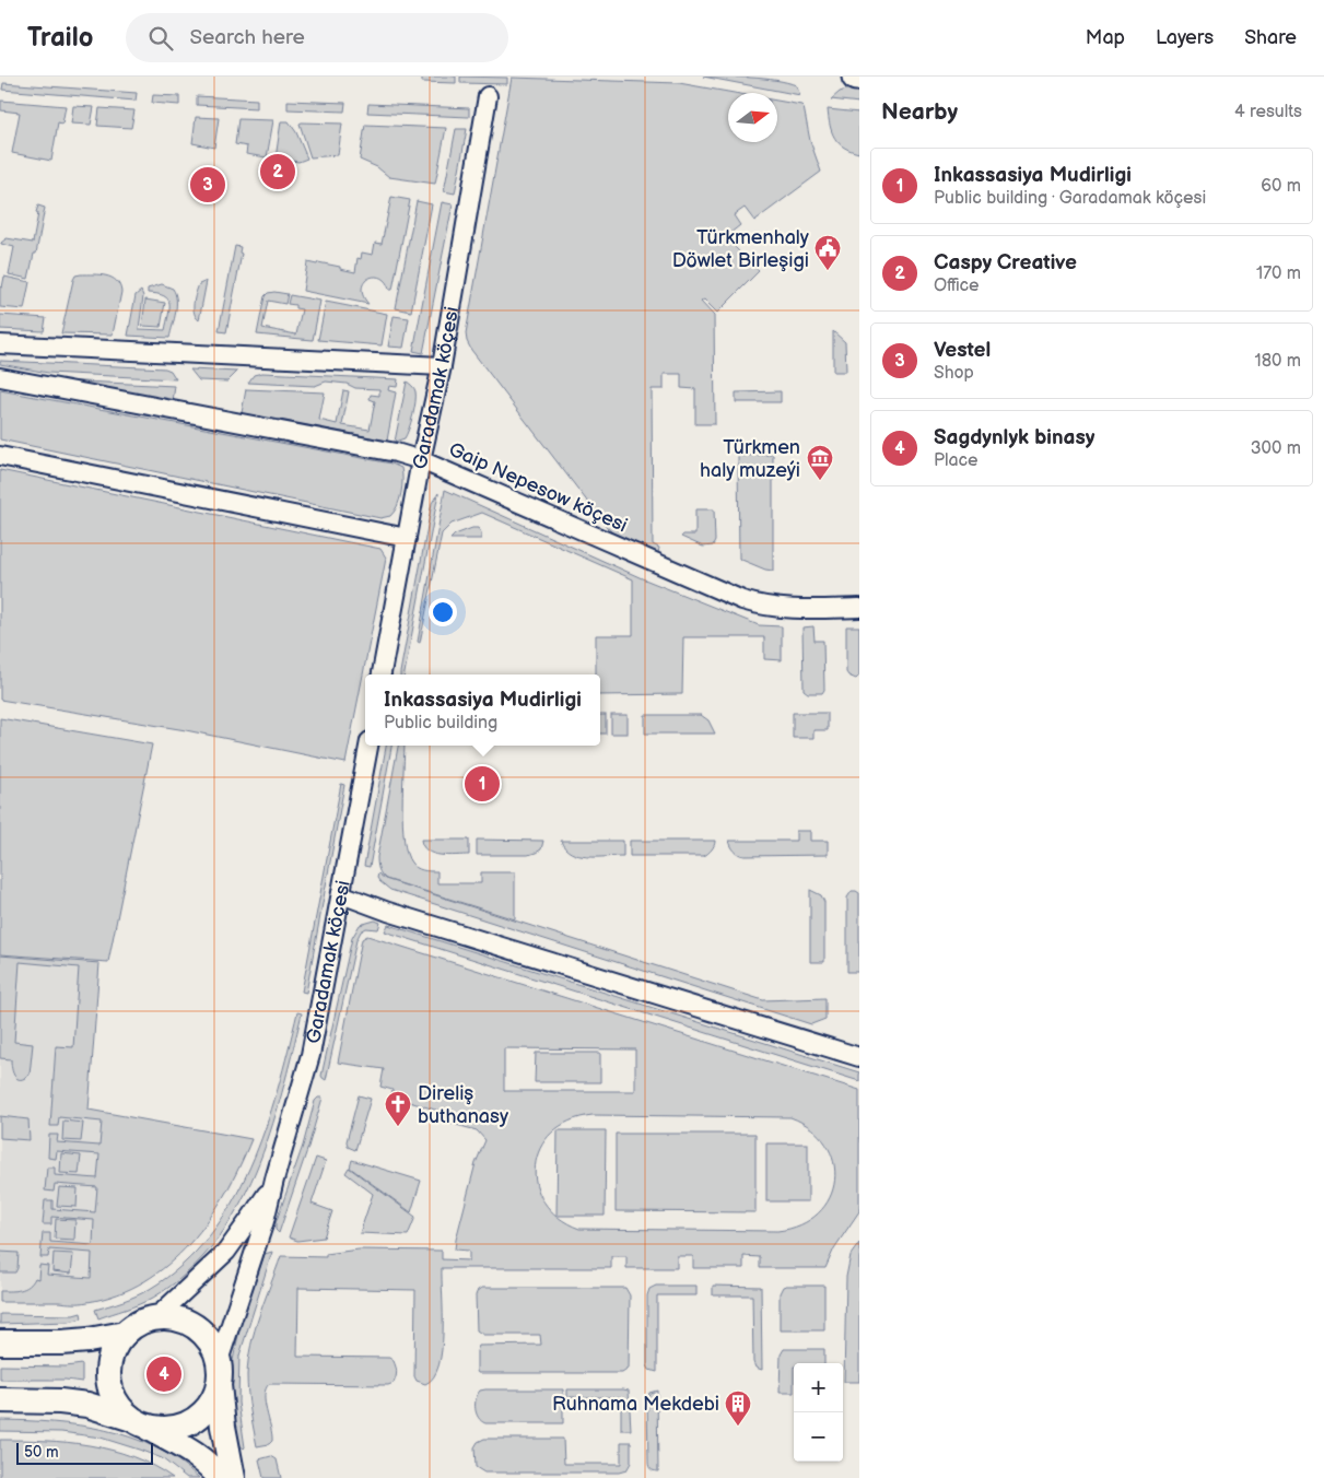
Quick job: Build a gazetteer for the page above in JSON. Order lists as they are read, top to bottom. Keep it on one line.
{"streets":{"street":["Garadamak köçesi","Gaip Nepesow köçesi"]},"crossings":[["Garadamak köçesi","Gaip Nepesow köçesi"]],"places":{"public building":["Türkmenhaly Döwlet Birleşigi"],"museum":["Türkmen haly muzeýi"],"church":["Direliş buthanasy"],"building":["Ruhnama Mekdebi"]},"scale_bar":"50 m","north":"right","page":{"header":"Trailo","search":"Search here","nav":["Map","Layers","Share"],"heading":["Nearby","4 results"],"list":[{"mark":"1","name":"Inkassasiya Mudirligi","note":"Public building · Garadamak köçesi","value":"60 m"},{"mark":"2","name":"Caspy Creative","note":"Office","value":"170 m"},{"mark":"3","name":"Vestel","note":"Shop","value":"180 m"},{"mark":"4","name":"Sagdynlyk binasy","note":"Place","value":"300 m"}],"pins":["2","3","1","4"],"popup":["Inkassasiya Mudirligi","Public building"],"map_buttons":["+","−"],"scale":"50 m"}}
